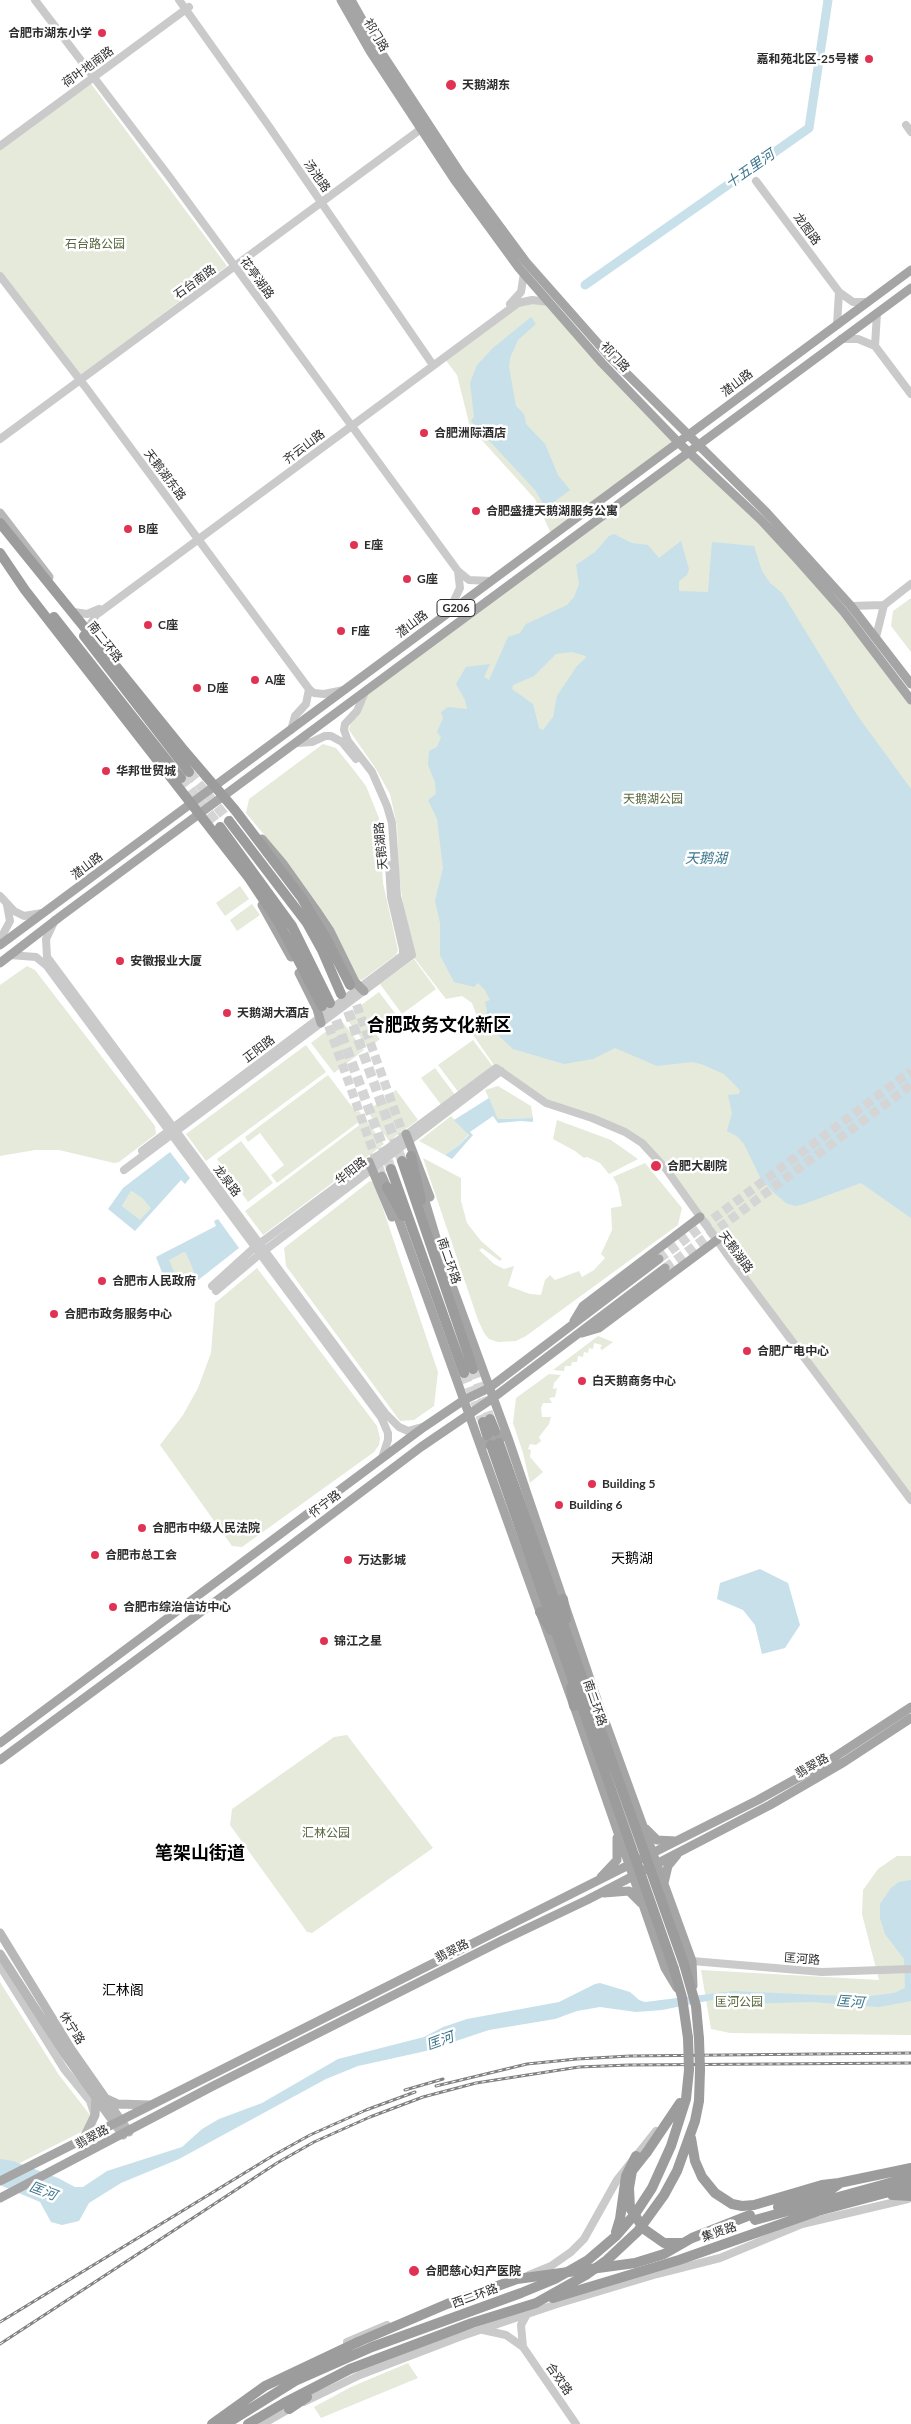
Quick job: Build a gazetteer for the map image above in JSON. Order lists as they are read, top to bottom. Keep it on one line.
{"streets":{"highway":["南二环路","集贤路","西二环路"],"main road":["祁门路","潜山路","G206","怀宁路","翡翠路","休宁路"],"street":["荷叶地南路","汤池路","龙图路","花亭湖路","石台南路","齐云山路","天鹅湖东路","天鹅湖路","正阳路","华阳路","龙泉路","匡河路","合欢路"]},"crossings":[["祁门路","石台南路"],["祁门路","潜山路"],["祁门路","齐云山路"],["荷叶地南路","汤池路"],["荷叶地南路","花亭湖路"],["汤池路","石台南路"],["汤池路","齐云山路"],["花亭湖路","石台南路"],["花亭湖路","齐云山路"],["石台南路","天鹅湖东路"],["潜山路","天鹅湖路"],["潜山路","龙泉路"],["齐云山路","天鹅湖东路"],["南二环路","匡河路"],["南二环路","西二环路"],["天鹅湖路","正阳路"],["天鹅湖路","华阳路"],["正阳路","龙泉路"],["华阳路","龙泉路"],["龙泉路","怀宁路"],["翡翠路","休宁路"],["集贤路","西二环路"]],"districts":["合肥政务文化新区","天鹅湖","笔架山街道","汇林阁"],"water":["十五里河","天鹅湖","匡河"],"parks":["石台路公园","天鹅湖公园","汇林公园","匡河公园"],"places":["合肥市湖东小学","嘉和苑北区-25号楼","天鹅湖东","合肥洲际酒店","合肥盛捷天鹅湖服务公寓","B座","E座","G座","C座","F座","A座","D座","华邦世贸城","安徽报业大厦","天鹅湖大酒店","合肥大剧院","合肥市人民政府","合肥市政务服务中心","合肥广电中心","白天鹅商务中心","Building 5","Building 6","合肥市中级人民法院","合肥市总工会","万达影城","合肥市综治信访中心","锦江之星","合肥慈心妇产医院"]}
